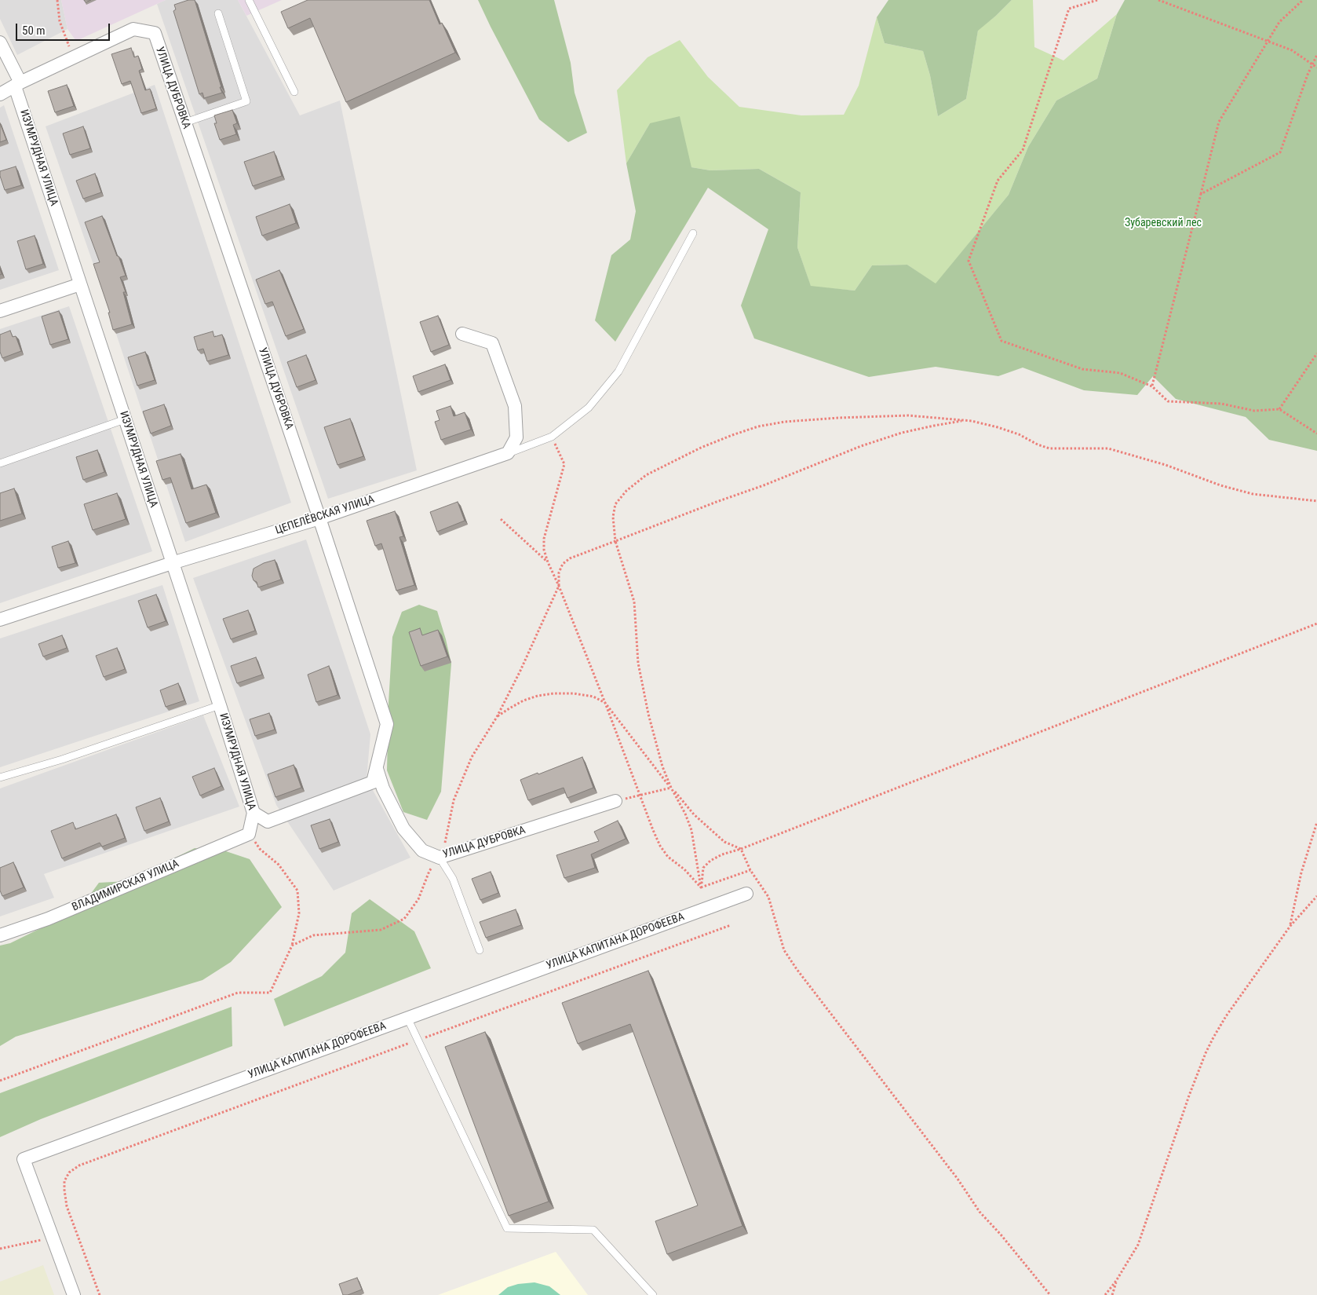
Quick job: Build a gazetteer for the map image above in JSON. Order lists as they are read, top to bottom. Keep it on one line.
{"streets":{"street":["УЛИЦА ДУБРОВКА","ИЗУМРУДНАЯ УЛИЦА","ЦЕПЕЛЁВСКАЯ УЛИЦА","ВЛАДИМИРСКАЯ УЛИЦА","УЛИЦА КАПИТАНА ДОРОФЕЕВА"]},"crossings":[["УЛИЦА ДУБРОВКА","ИЗУМРУДНАЯ УЛИЦА"],["УЛИЦА ДУБРОВКА","ЦЕПЕЛЁВСКАЯ УЛИЦА"],["ИЗУМРУДНАЯ УЛИЦА","ЦЕПЕЛЁВСКАЯ УЛИЦА"],["ИЗУМРУДНАЯ УЛИЦА","ВЛАДИМИРСКАЯ УЛИЦА"]],"parks":["Зубаревский лес"],"scale_bar":"50 m"}
